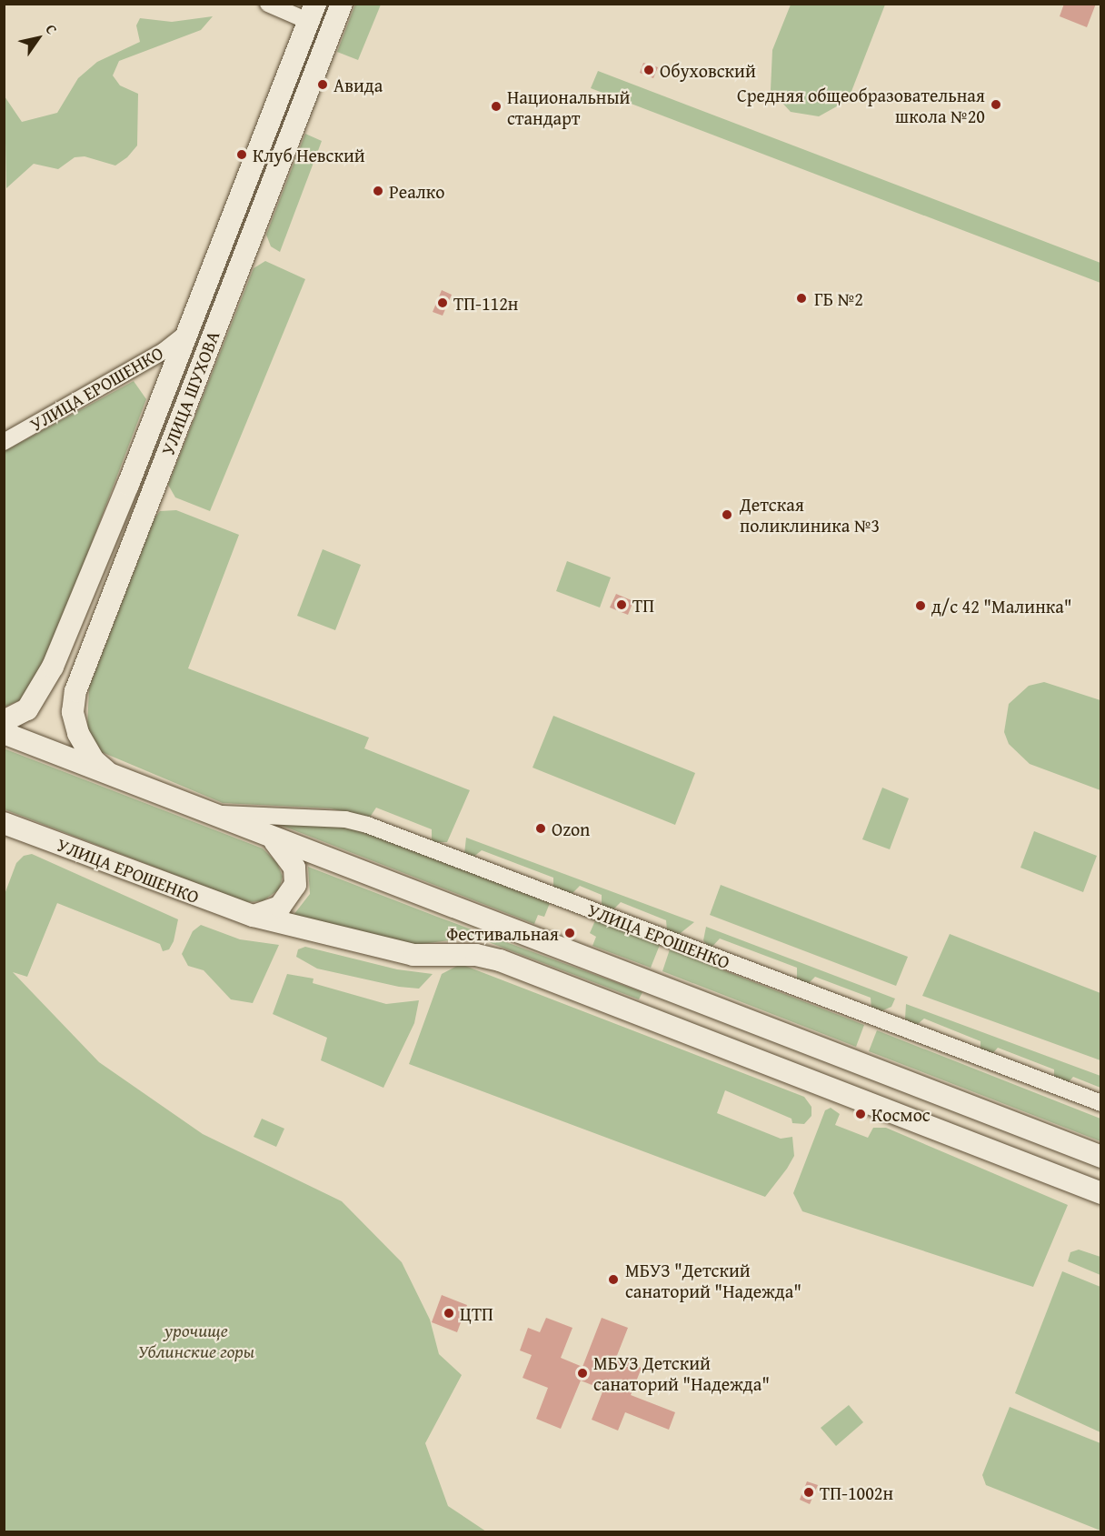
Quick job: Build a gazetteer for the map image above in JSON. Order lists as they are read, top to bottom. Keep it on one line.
{"streets":{"main road":["УЛИЦА ЕРОШЕНКО","УЛИЦА ШУХОВА"]},"crossings":[["УЛИЦА ЕРОШЕНКО","УЛИЦА ШУХОВА"]],"parks":["урочище Ублинские горы"],"places":["Обуховский","Авида","Средняя общеобразовательная школа №20","Национальный стандарт","Клуб Невский","Реалко","ГБ №2","ТП-112н","Детская поликлиника №3","ТП","д/с 42 \"Малинка\"","Ozon","Фестивальная","Космос","МБУЗ \"Детский санаторий \"Надежда\"","ЦТП","МБУЗ Детский санаторий \"Надежда\"","ТП-1002н"],"north":"top right"}
